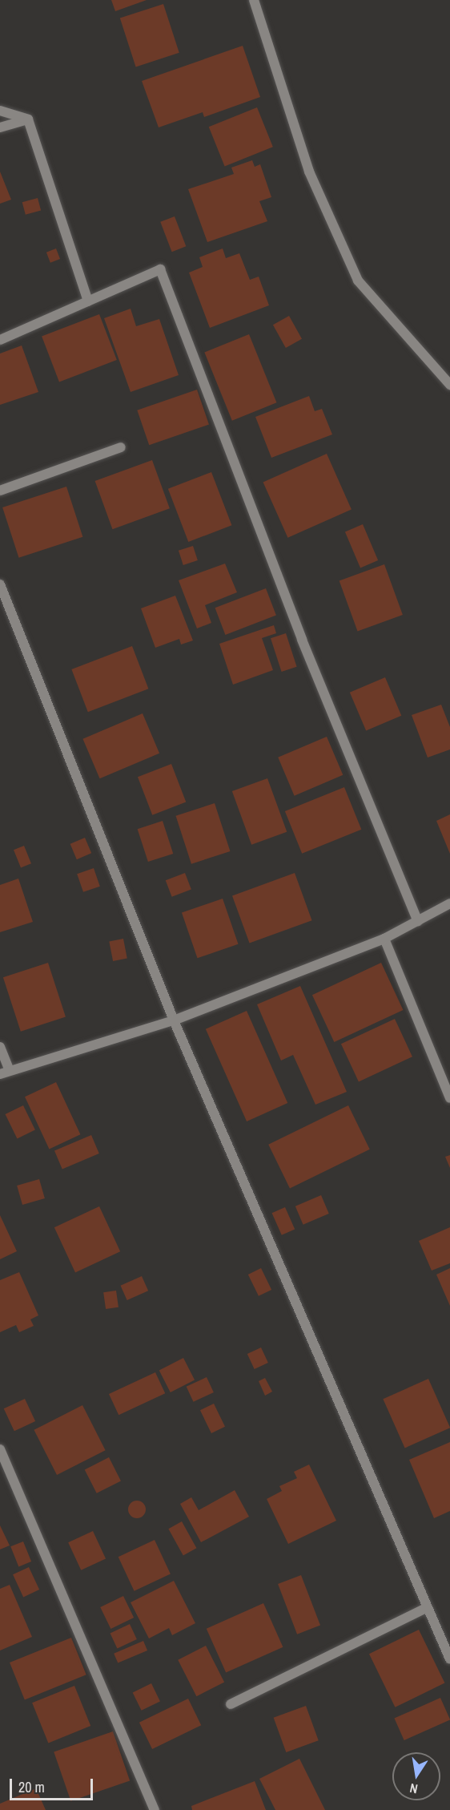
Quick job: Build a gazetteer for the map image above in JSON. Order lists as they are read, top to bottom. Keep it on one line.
{"scale_bar":"20 m","north":"bottom"}
